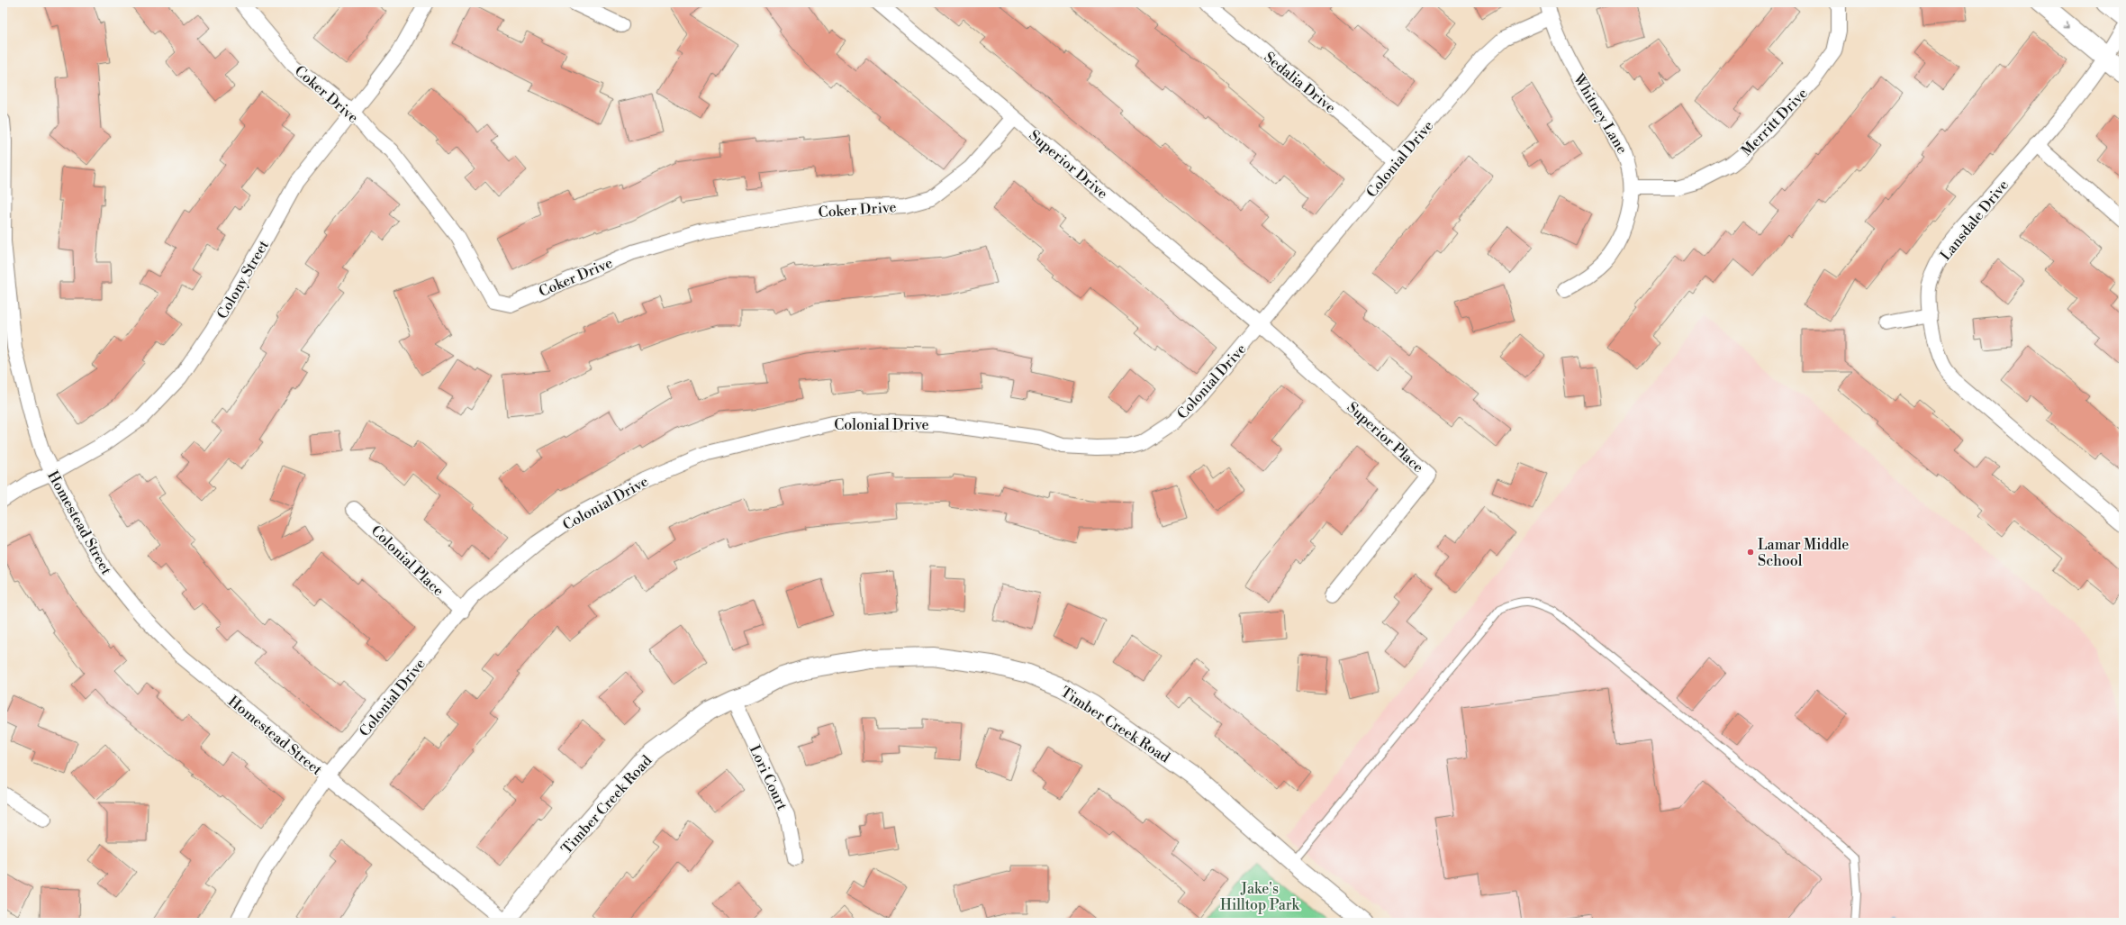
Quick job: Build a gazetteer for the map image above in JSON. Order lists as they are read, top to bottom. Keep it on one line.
{"streets":{"street":["Sedalia Drive","Coker Drive","Whitney Lane","Merritt Drive","Colonial Drive","Superior Drive","Lansdale Drive","Colony Street","Superior Place","Homestead Street","Colonial Place","Timber Creek Road","Lori Court"]},"crossings":[["Sedalia Drive","Colonial Drive"],["Coker Drive","Superior Drive"],["Coker Drive","Colony Street"],["Whitney Lane","Merritt Drive"],["Whitney Lane","Colonial Drive"],["Colonial Drive","Superior Drive"],["Colonial Drive","Superior Place"],["Colonial Drive","Homestead Street"],["Colonial Drive","Colonial Place"],["Superior Drive","Superior Place"],["Colony Street","Homestead Street"],["Homestead Street","Timber Creek Road"],["Timber Creek Road","Lori Court"]],"parks":["Jake's Hilltop Park"],"places":["Lamar Middle School"]}
